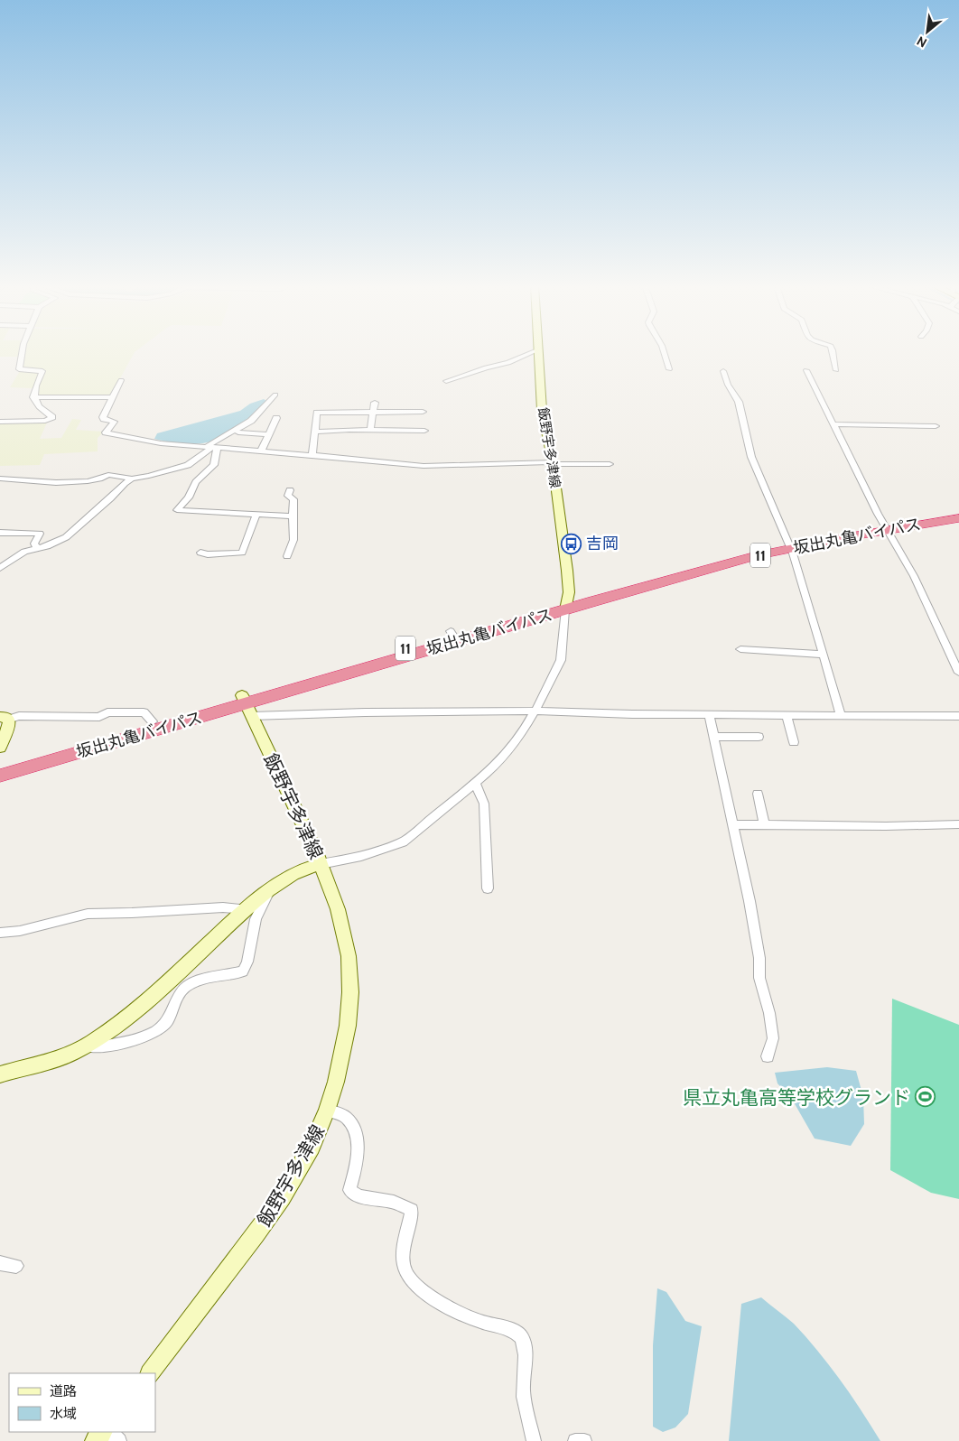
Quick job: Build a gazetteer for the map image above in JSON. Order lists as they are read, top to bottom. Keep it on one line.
{"streets":{"highway":["坂出丸亀バイパス","11"],"main road":["飯野宇多津線"]},"crossings":[["飯野宇多津線","坂出丸亀バイパス"]],"places":{"bus stop":["吉岡"],"sports":["県立丸亀高等学校グランド"]},"legend":["道路","水域"],"north":"bottom left"}
